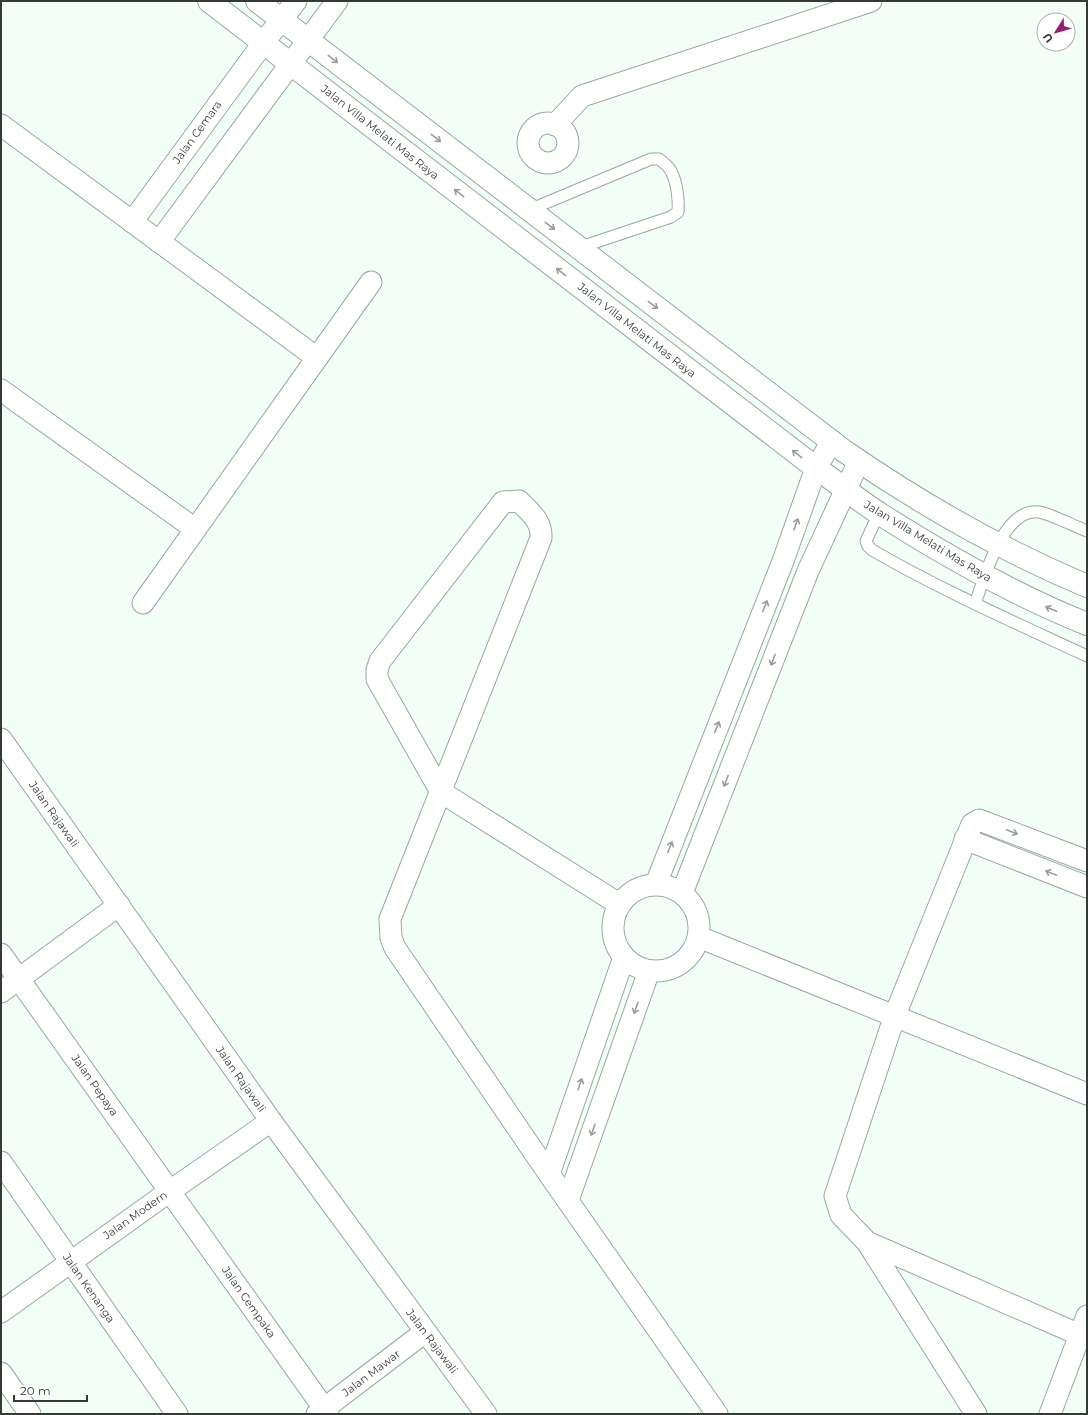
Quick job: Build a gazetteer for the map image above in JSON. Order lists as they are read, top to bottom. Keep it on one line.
{"streets":{"street":["Jalan Cemara","Jalan Villa Melati Mas Raya","Jalan Rajawali","Jalan Pepaya","Jalan Modern","Jalan Kenanga","Jalan Cempaka","Jalan Mawar"]},"crossings":[["Jalan Cemara","Jalan Villa Melati Mas Raya"],["Jalan Rajawali","Jalan Modern"],["Jalan Rajawali","Jalan Mawar"],["Jalan Pepaya","Jalan Modern"],["Jalan Pepaya","Jalan Cempaka"],["Jalan Modern","Jalan Kenanga"],["Jalan Modern","Jalan Cempaka"],["Jalan Cempaka","Jalan Mawar"]],"scale_bar":"20 m","north":"bottom left"}
